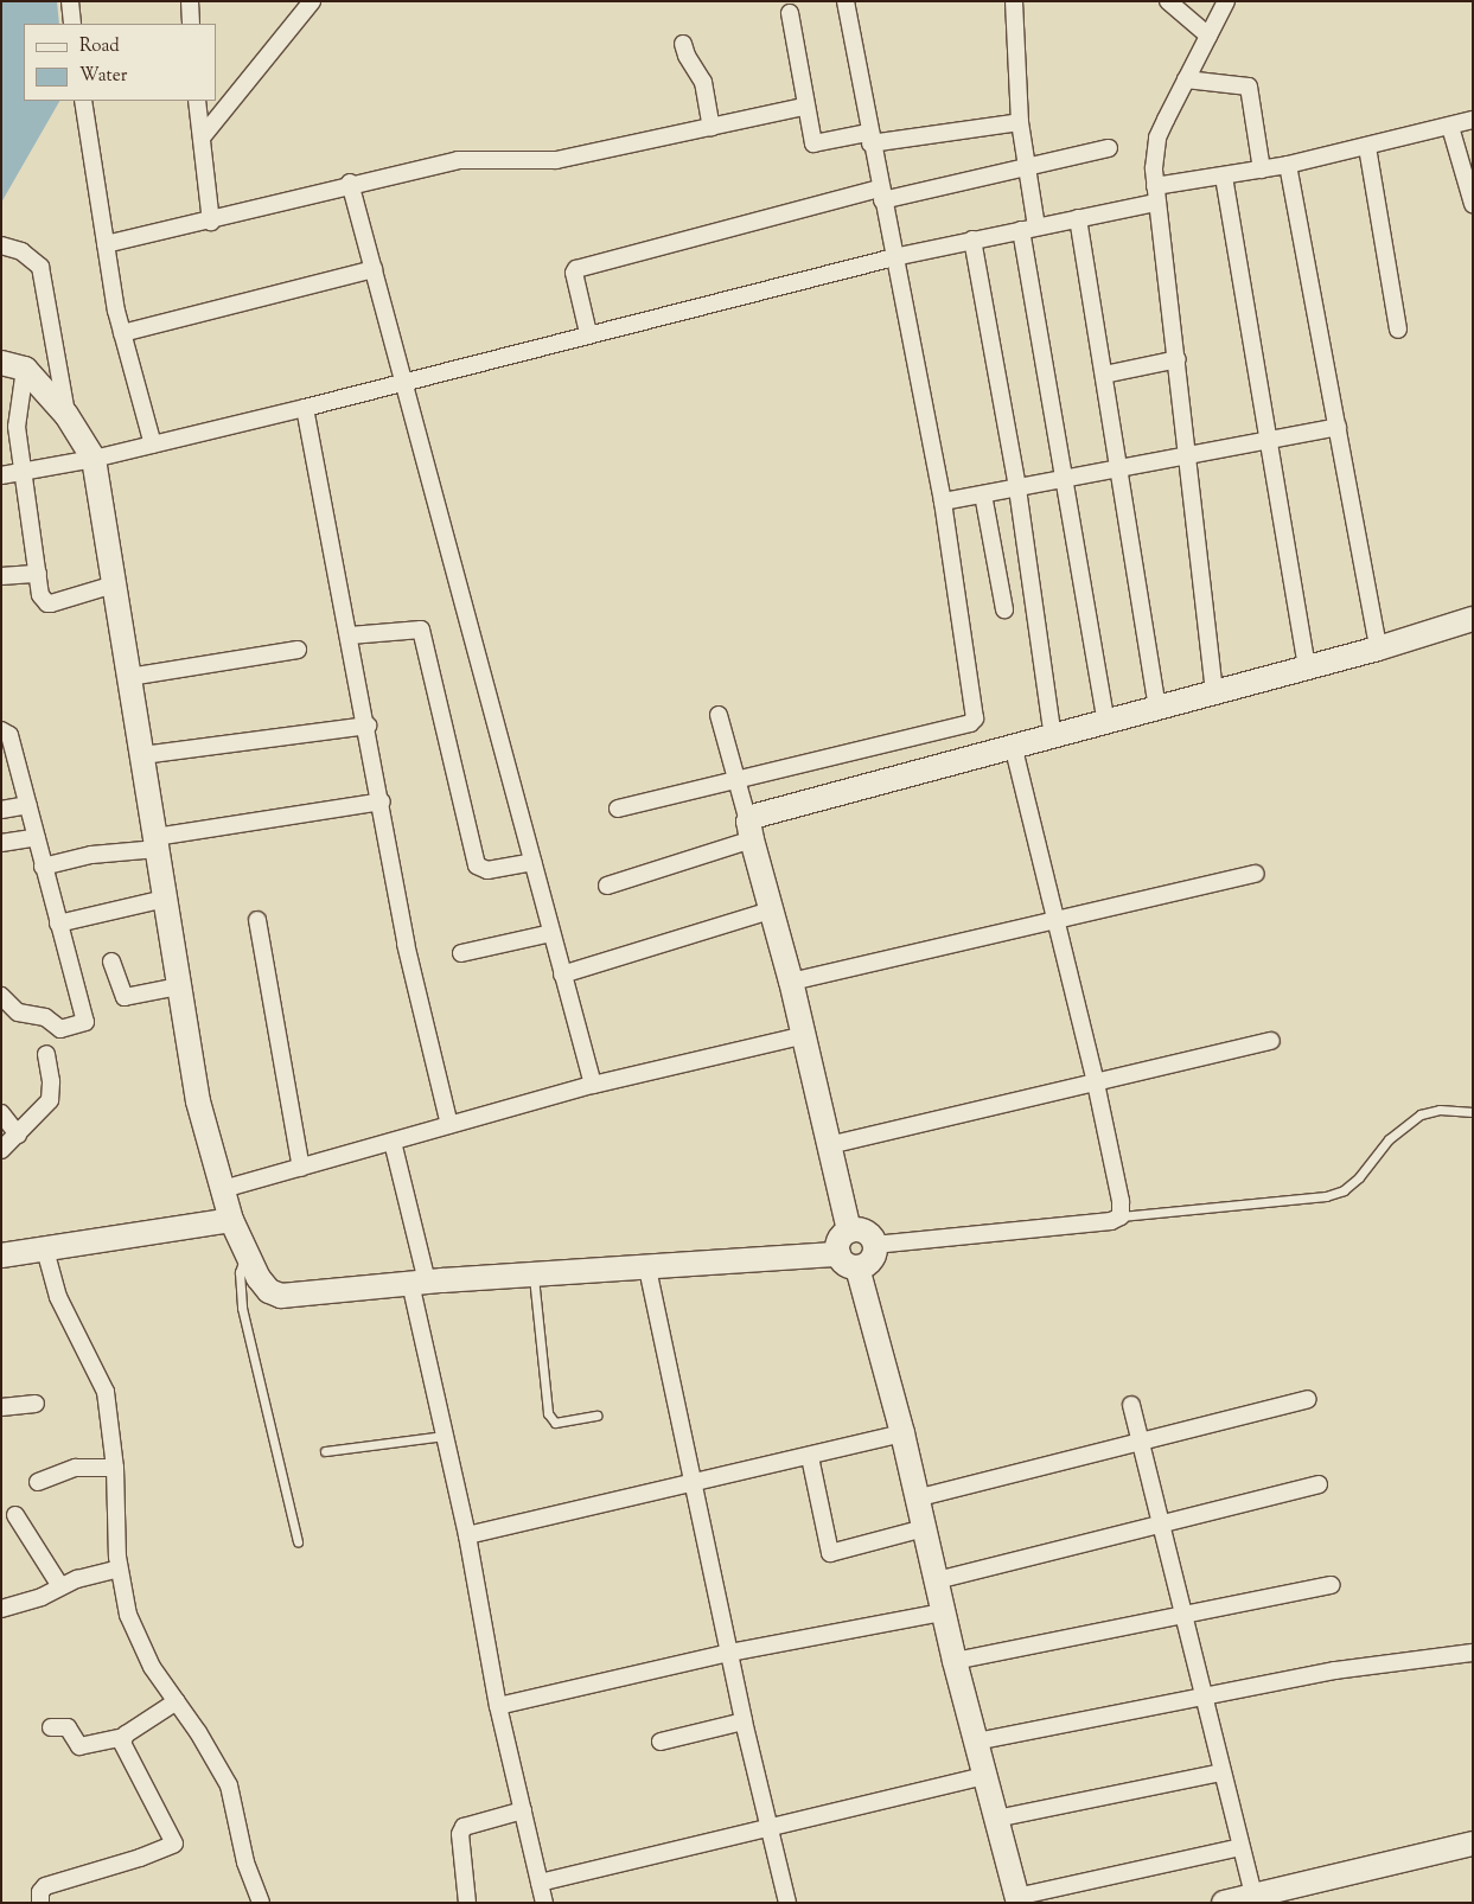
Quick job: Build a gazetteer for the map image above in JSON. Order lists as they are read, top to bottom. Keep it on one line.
{"legend":["Road","Water"]}
